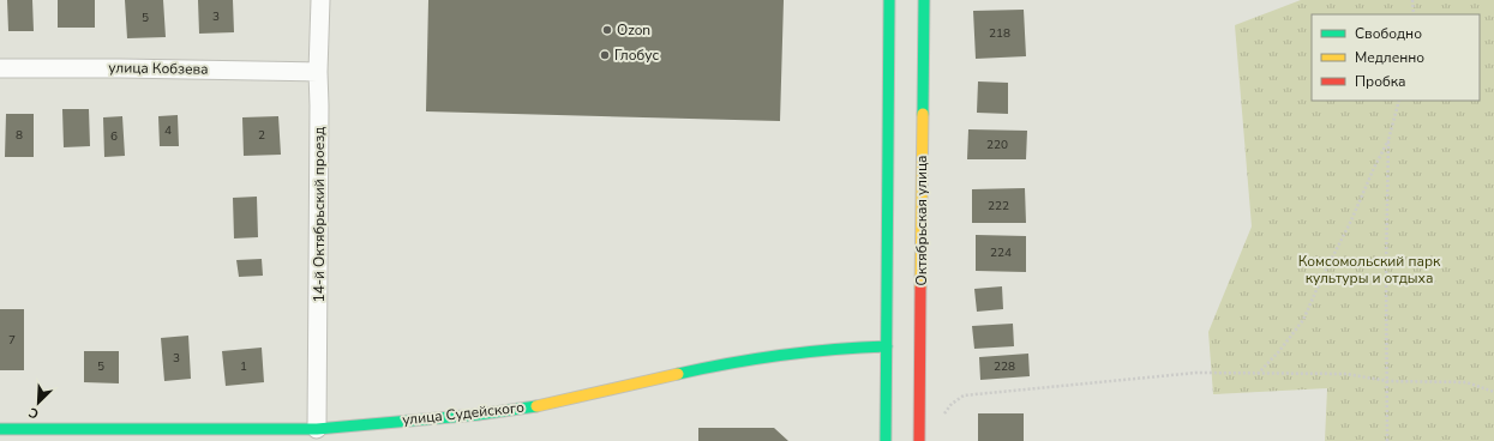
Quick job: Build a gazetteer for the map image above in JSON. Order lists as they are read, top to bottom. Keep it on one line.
{"streets":{"main road":["Октябрьская улица","улица Судейского"],"street":["улица Кобзева","14-й Октябрьский проезд"]},"crossings":[["улица Кобзева","14-й Октябрьский проезд"],["14-й Октябрьский проезд","улица Судейского"]],"parks":["Комсомольский парк культуры и отдыха"],"places":["Ozon","Глобус"],"house_numbers":["3","5","218","4","8","2","6","220","222","224","7","3","5","1","228"],"legend":["Свободно","Медленно","Пробка"],"north":"bottom left"}
